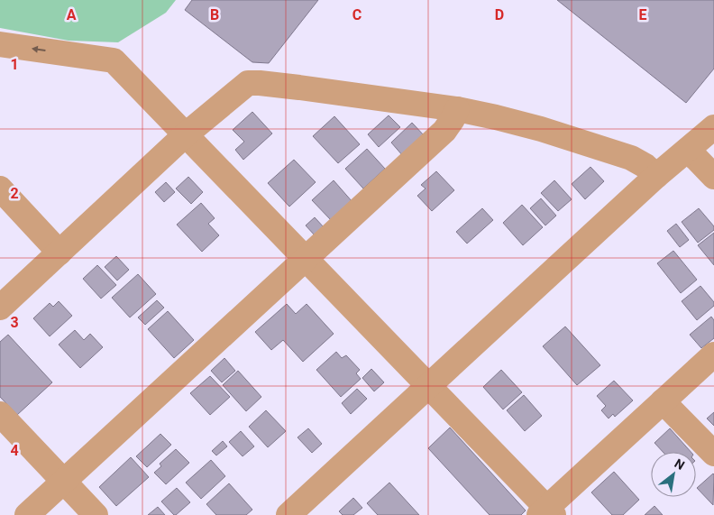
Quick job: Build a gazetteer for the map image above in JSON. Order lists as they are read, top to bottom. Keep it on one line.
{"north":"top right","grid":{"columns":["A","B","C","D","E"],"rows":["1","2","3","4"]}}
